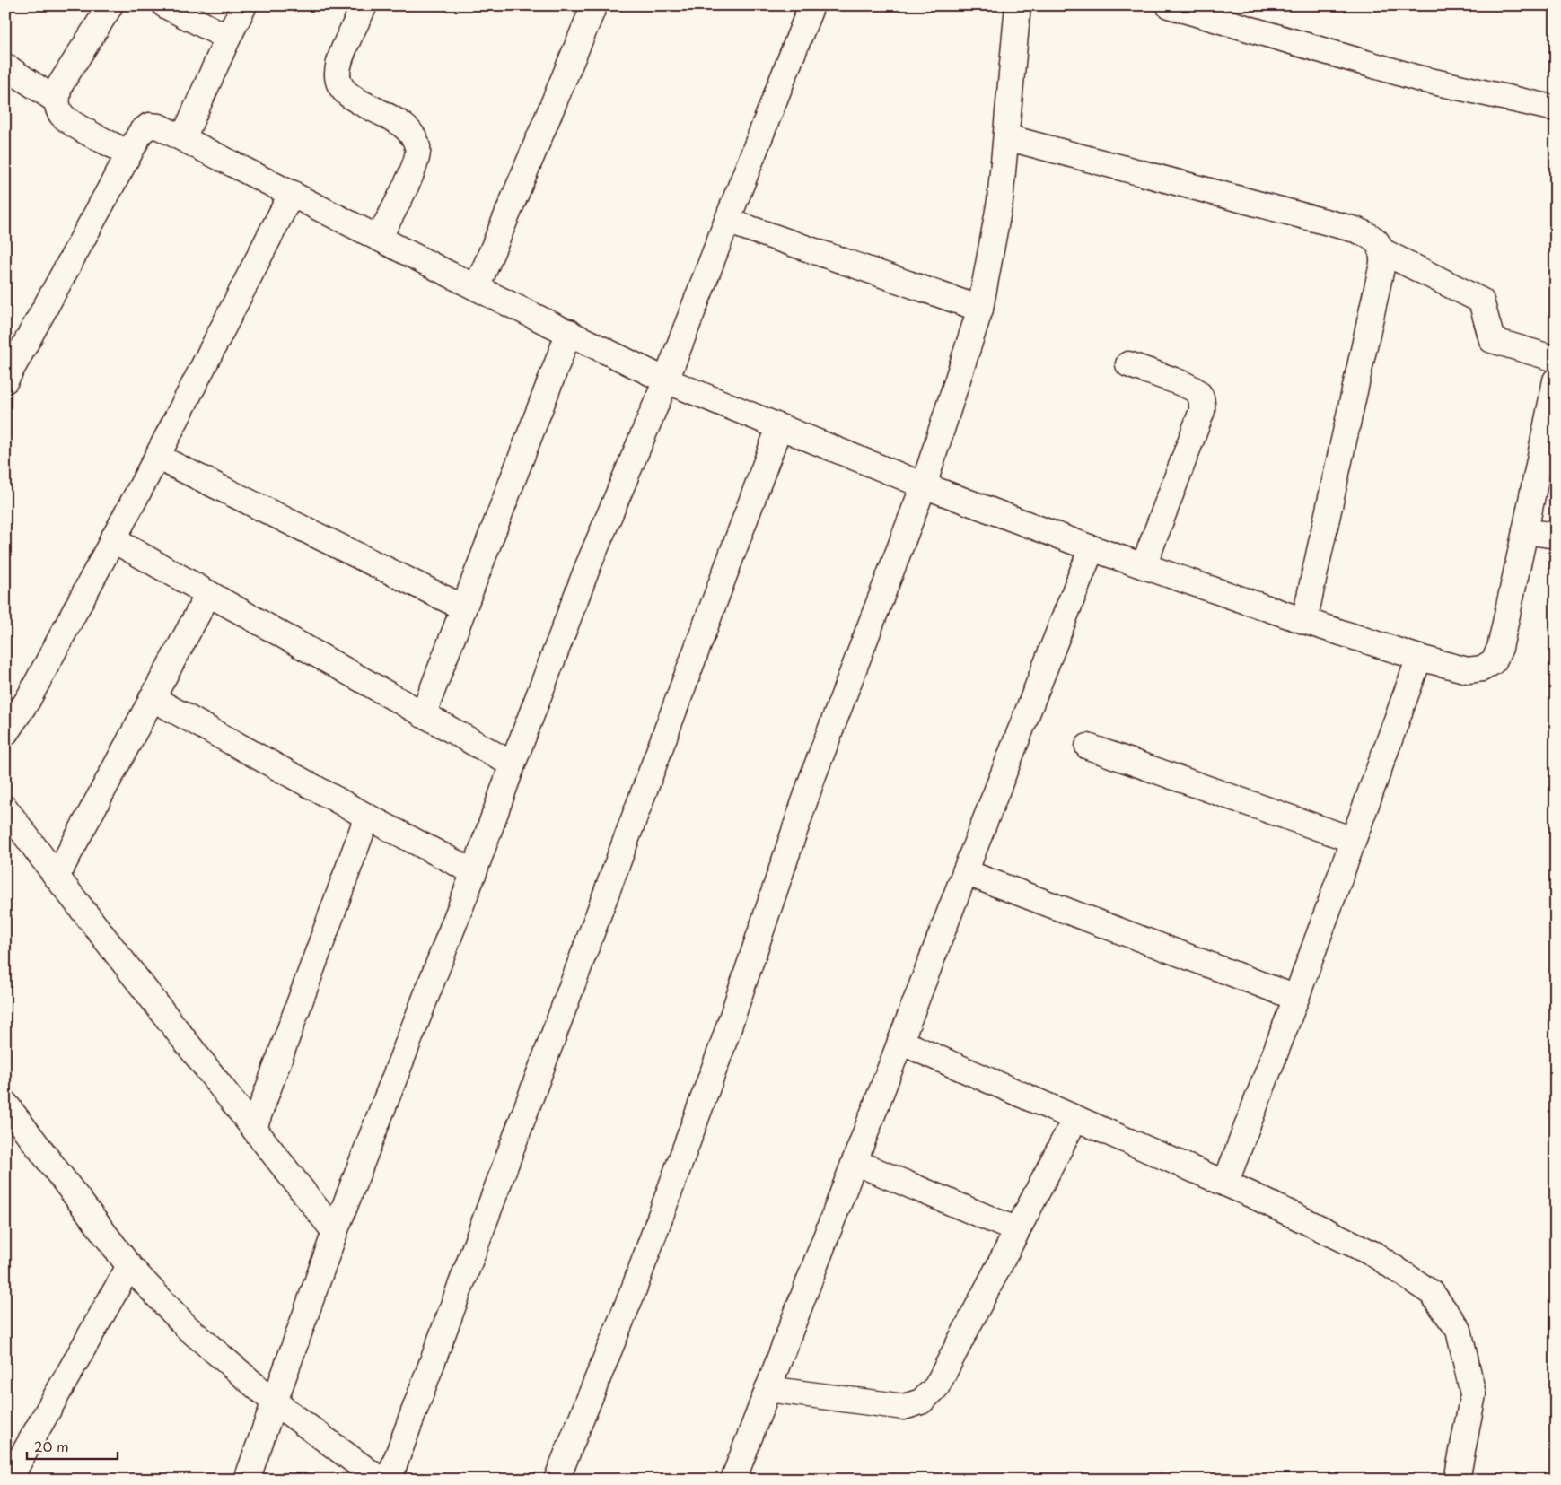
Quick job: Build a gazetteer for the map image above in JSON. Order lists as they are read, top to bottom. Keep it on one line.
{"scale_bar":"20 m"}
